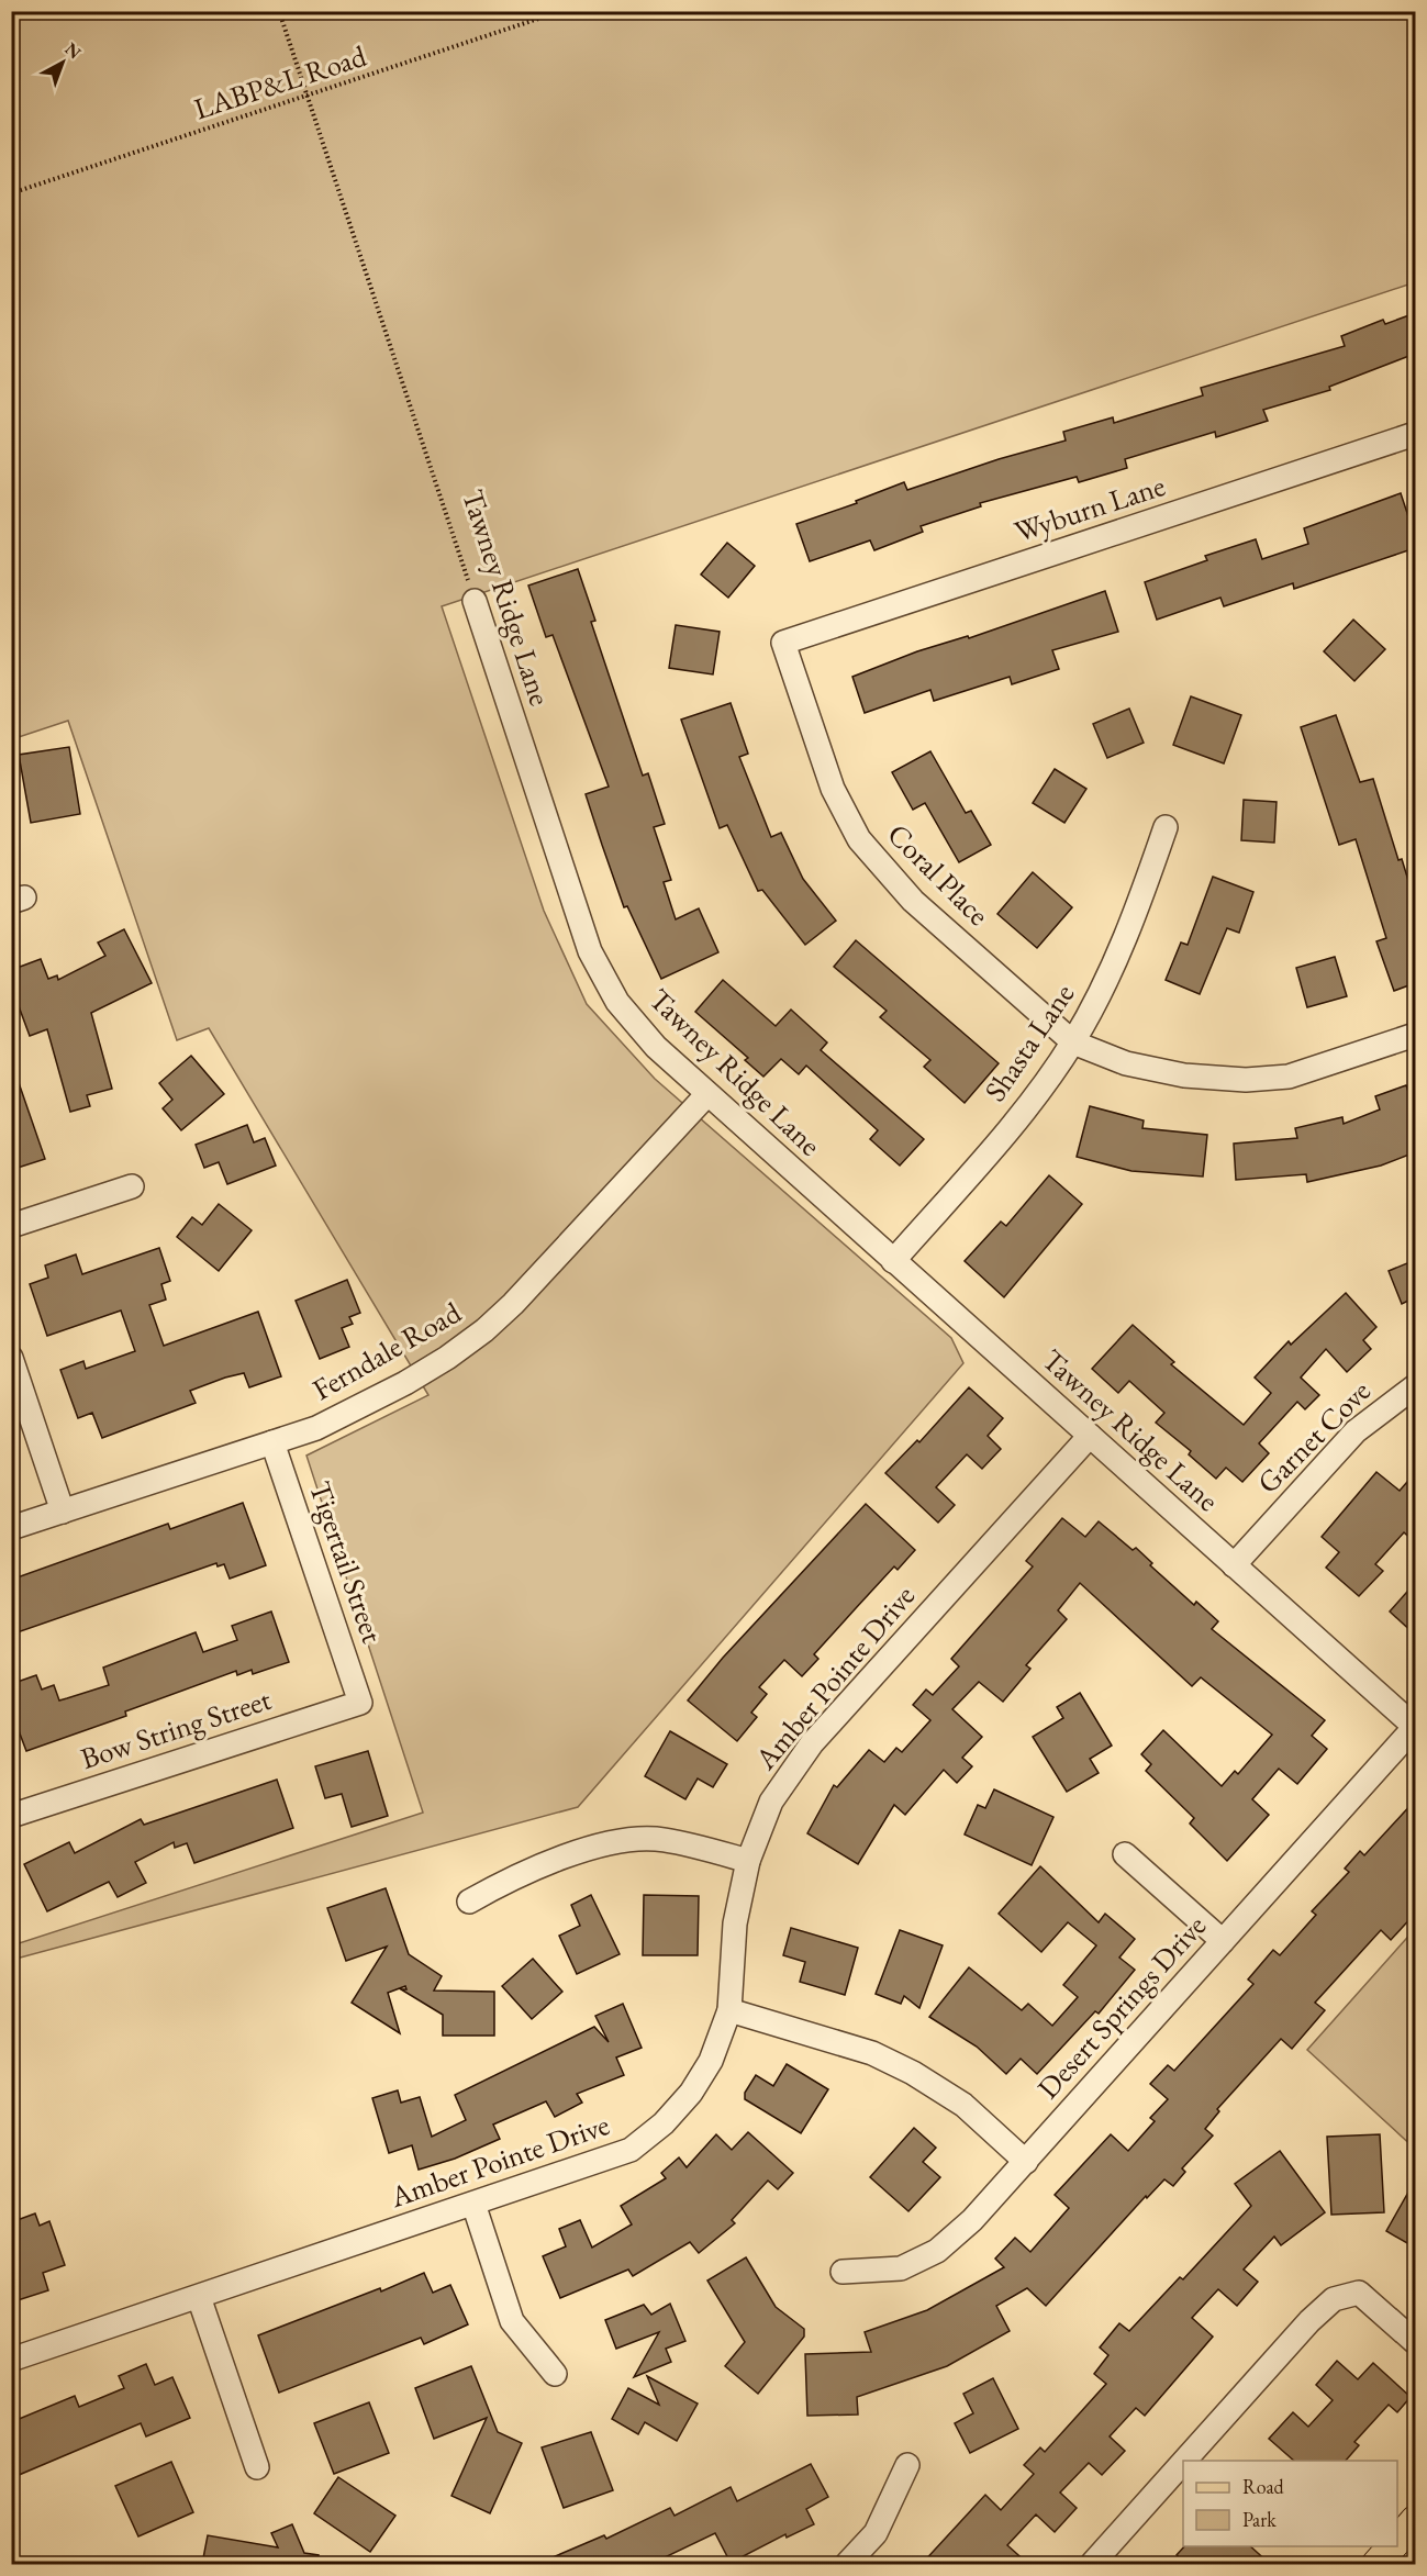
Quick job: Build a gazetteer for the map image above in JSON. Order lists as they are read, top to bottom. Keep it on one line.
{"streets":{"street":["Wyburn Lane","Tawney Ridge Lane","Coral Place","Shasta Lane","Ferndale Road","Garnet Cove","Tigertail Street","Amber Pointe Drive","Bow String Street","Desert Springs Drive"],"path":["LABP&L Road"]},"crossings":[["LABP&L Road","Tawney Ridge Lane"],["Wyburn Lane","Coral Place"],["Tawney Ridge Lane","Shasta Lane"],["Tawney Ridge Lane","Ferndale Road"],["Tawney Ridge Lane","Garnet Cove"],["Tawney Ridge Lane","Amber Pointe Drive"],["Tawney Ridge Lane","Desert Springs Drive"],["Coral Place","Shasta Lane"],["Ferndale Road","Tigertail Street"],["Tigertail Street","Bow String Street"]],"legend":["Road","Park"],"north":"top right"}
